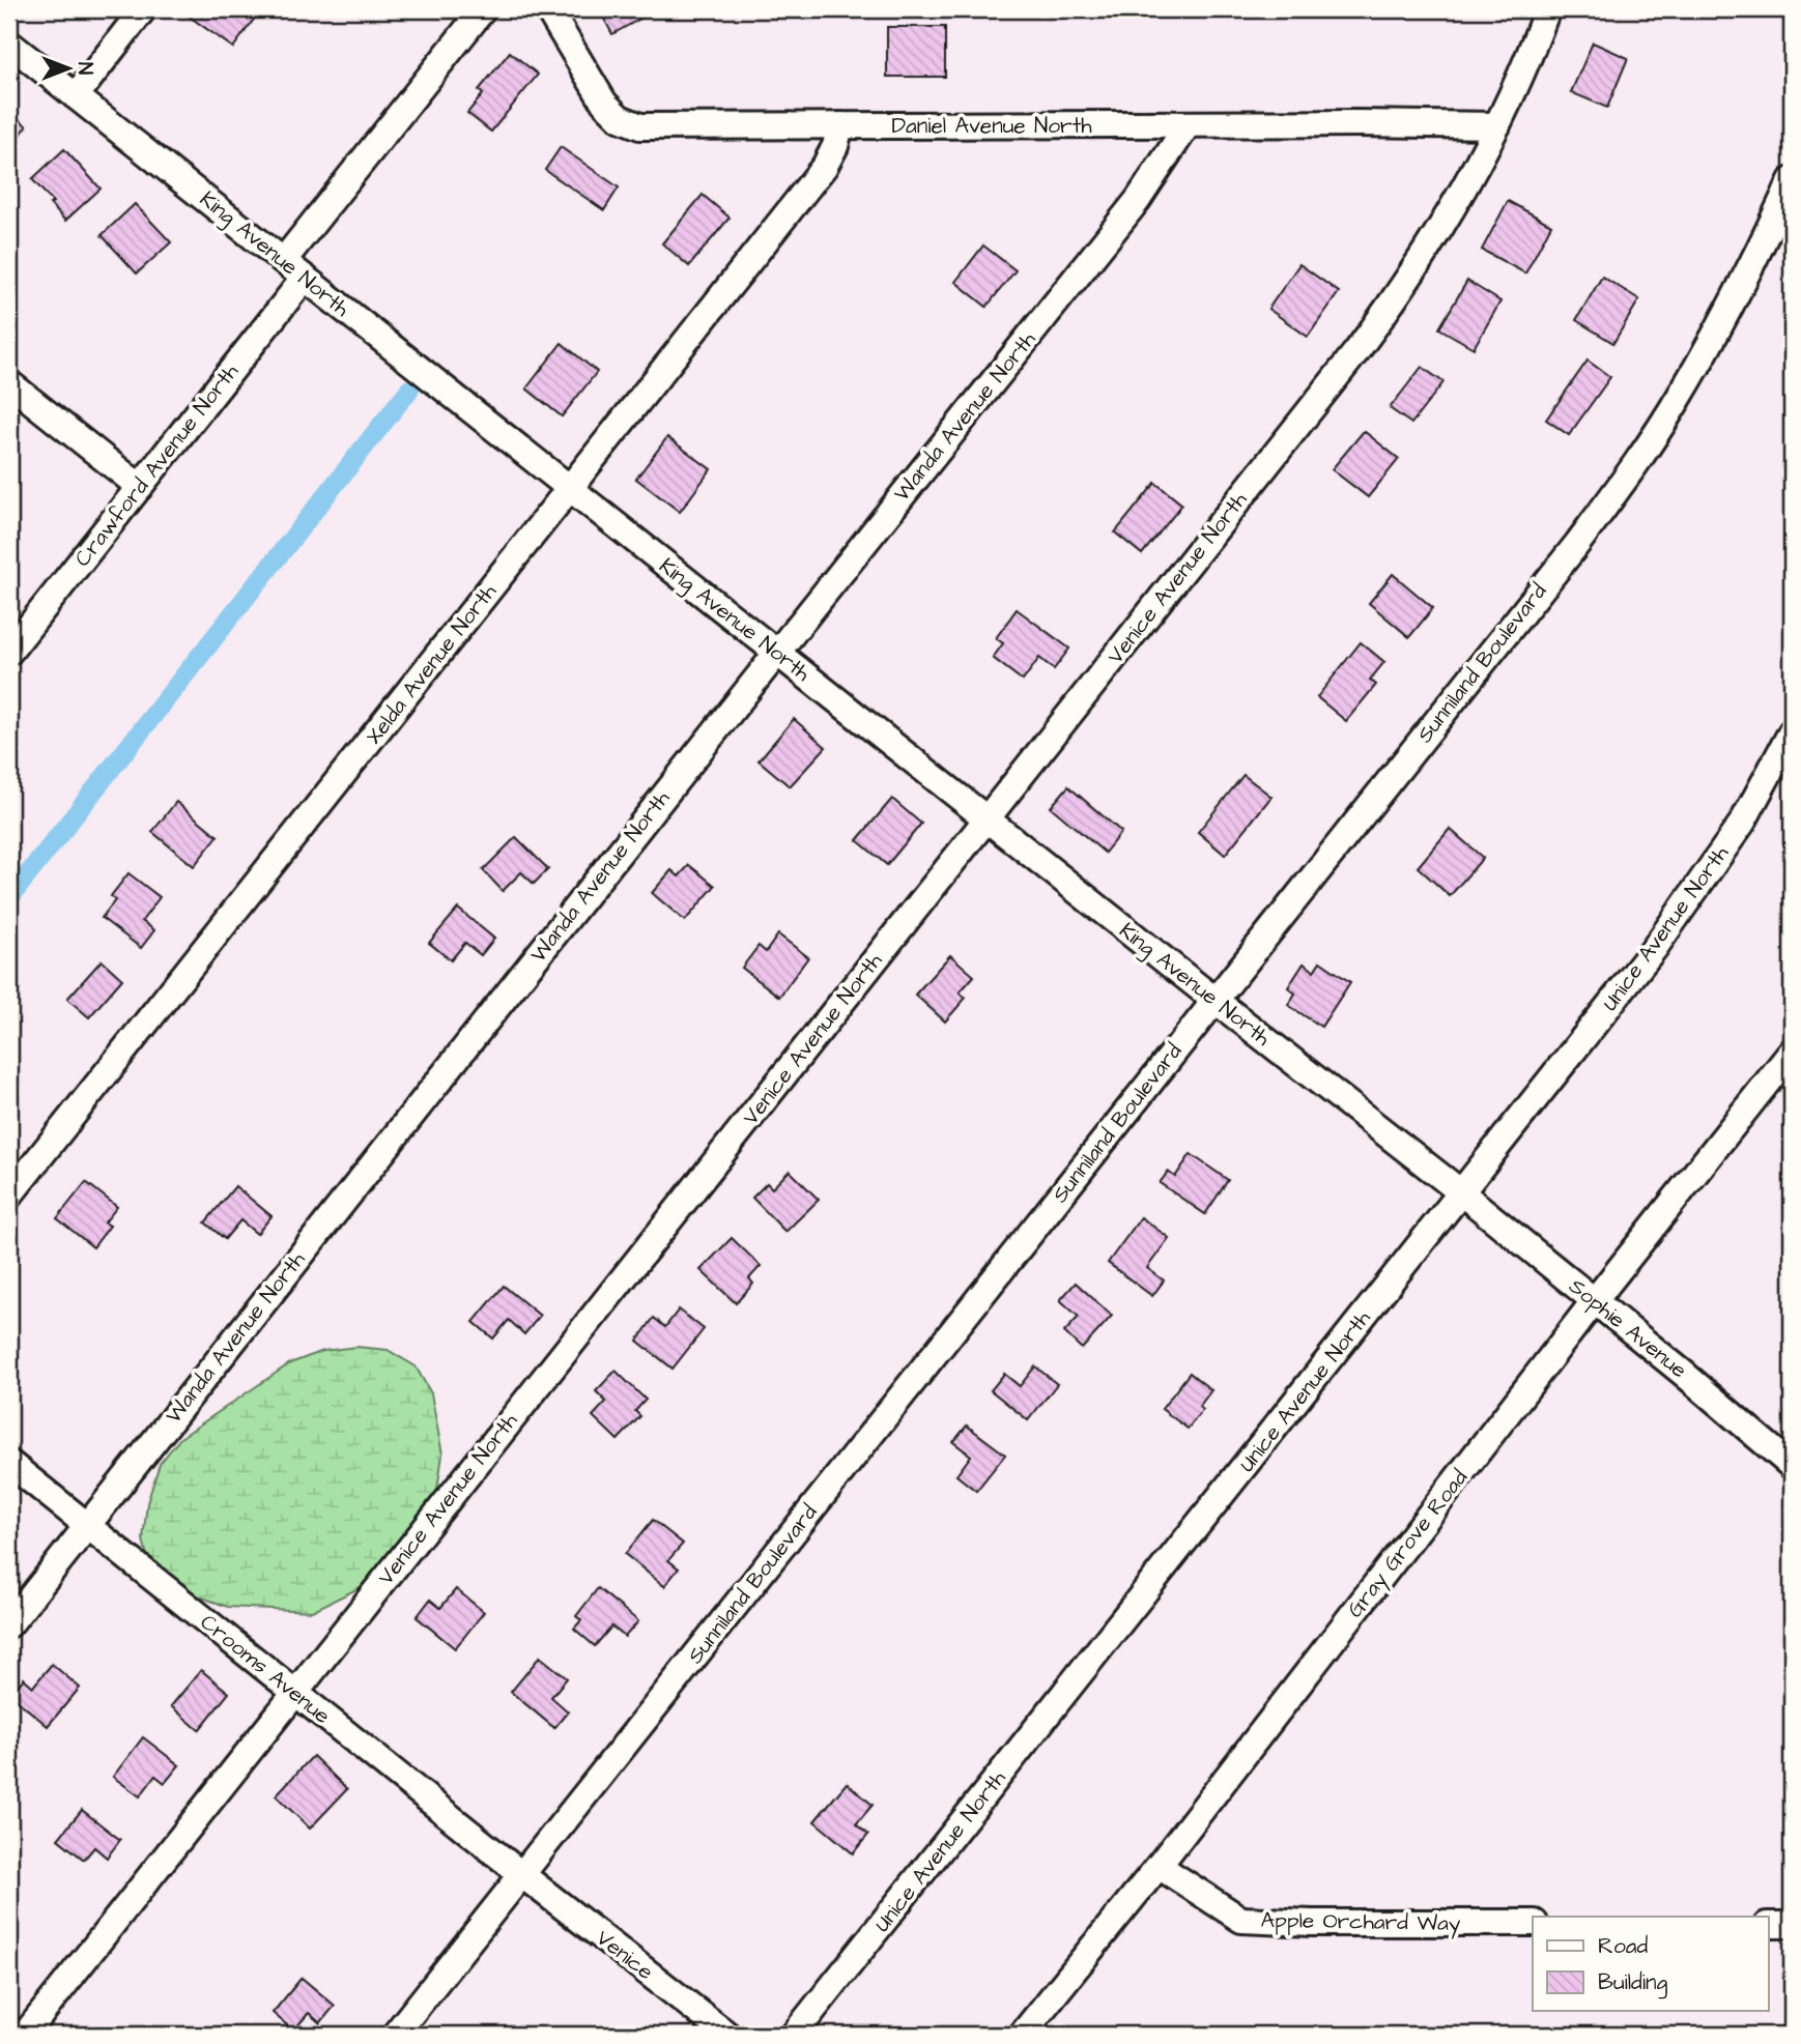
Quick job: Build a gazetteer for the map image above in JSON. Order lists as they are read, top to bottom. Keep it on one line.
{"streets":{"street":["Daniel Avenue North","King Avenue North","Wanda Avenue North","Crawford Avenue North","Venice Avenue North","Sunniland Boulevard","Xelda Avenue North","Unice Avenue North","Sophie Avenue","Gray Grove Road","Crooms Avenue","Apple Orchard Way","Venice"]},"crossings":[["Daniel Avenue North","Wanda Avenue North"],["Daniel Avenue North","Venice Avenue North"],["Daniel Avenue North","Xelda Avenue North"],["King Avenue North","Wanda Avenue North"],["King Avenue North","Crawford Avenue North"],["King Avenue North","Venice Avenue North"],["King Avenue North","Sunniland Boulevard"],["King Avenue North","Xelda Avenue North"],["King Avenue North","Unice Avenue North"],["King Avenue North","Sophie Avenue"],["Wanda Avenue North","Crooms Avenue"],["Venice Avenue North","Crooms Avenue"],["Sunniland Boulevard","Crooms Avenue"],["Sunniland Boulevard","Venice"],["Unice Avenue North","Sophie Avenue"],["Sophie Avenue","Gray Grove Road"],["Gray Grove Road","Apple Orchard Way"],["Crooms Avenue","Venice"]],"legend":["Road","Building"],"north":"right"}
